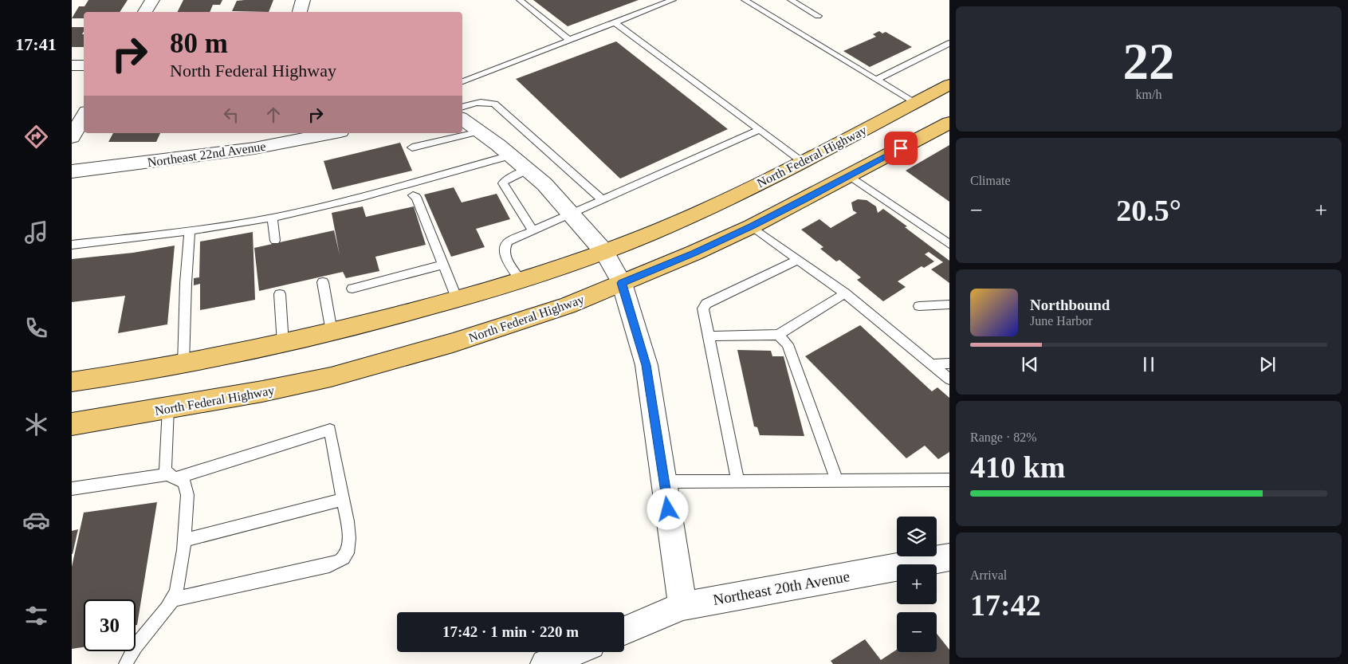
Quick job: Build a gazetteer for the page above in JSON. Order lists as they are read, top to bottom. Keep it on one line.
{"streets":{"main road":["North Federal Highway"],"street":["Northeast 22nd Avenue","Northeast 20th Avenue"]},"page":{"tabs":"17:41","tile":[["22","km/h"],"Climate",["Range · 82%","410 km"],["Arrival","17:42"]],"turn":["80 m","North Federal Highway"],"heat":["−","20.5°","+"],"song":["Northbound","June Harbor"],"map_buttons":["+","−"],"limit":"30","trip":"17:42 · 1 min · 220 m"}}
